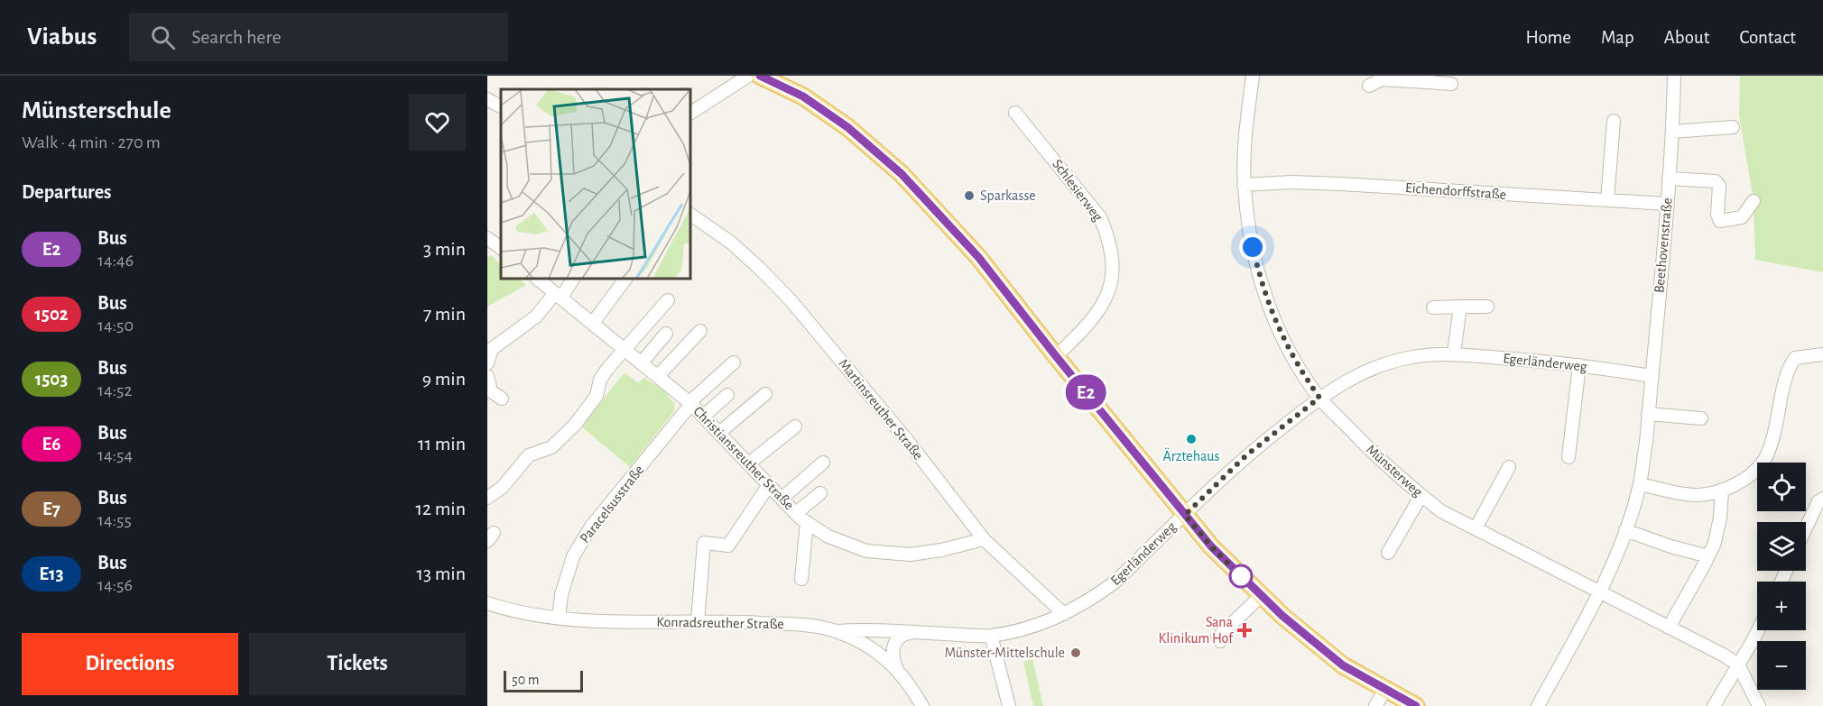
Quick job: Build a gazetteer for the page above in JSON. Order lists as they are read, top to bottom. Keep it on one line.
{"streets":{"street":["Schlesierweg","Eichendorffstraße","Beethovenstraße","Egerländerweg","Martinsreuther Straße","Christiansreuther Straße","Münsterweg","Paracelsusstraße","Konradsreuther Straße"]},"crossings":[["Eichendorffstraße","Beethovenstraße"],["Eichendorffstraße","Münsterweg"],["Beethovenstraße","Egerländerweg"],["Beethovenstraße","Münsterweg"],["Egerländerweg","Martinsreuther Straße"],["Egerländerweg","Münsterweg"],["Egerländerweg","Konradsreuther Straße"],["Martinsreuther Straße","Christiansreuther Straße"],["Christiansreuther Straße","Paracelsusstraße"],["Paracelsusstraße","Konradsreuther Straße"]],"places":{"other":["Sparkasse","Ärztehaus","Münster-Mittelschule"],"health":["Sana Klinikum Hof"]},"lines":["bus line E2"],"scale_bar":"50 m","page":{"header":"Viabus","search":"Search here","nav":["Home","Map","About","Contact"],"heading":[["Münsterschule","Walk · 4 min · 270 m"],"Departures"],"on_map":"E2","list":[{"mark":"E2","name":"Bus","note":"14:46","value":"3 min"},{"mark":"1502","name":"Bus","note":"14:50","value":"7 min"},{"mark":"1503","name":"Bus","note":"14:52","value":"9 min"},{"mark":"E6","name":"Bus","note":"14:54","value":"11 min"},{"mark":"E7","name":"Bus","note":"14:55","value":"12 min"},{"mark":"E13","name":"Bus","note":"14:56","value":"13 min"}],"map_buttons":["+","−"],"buttons":["Directions","Tickets"],"scale":"50 m"}}
